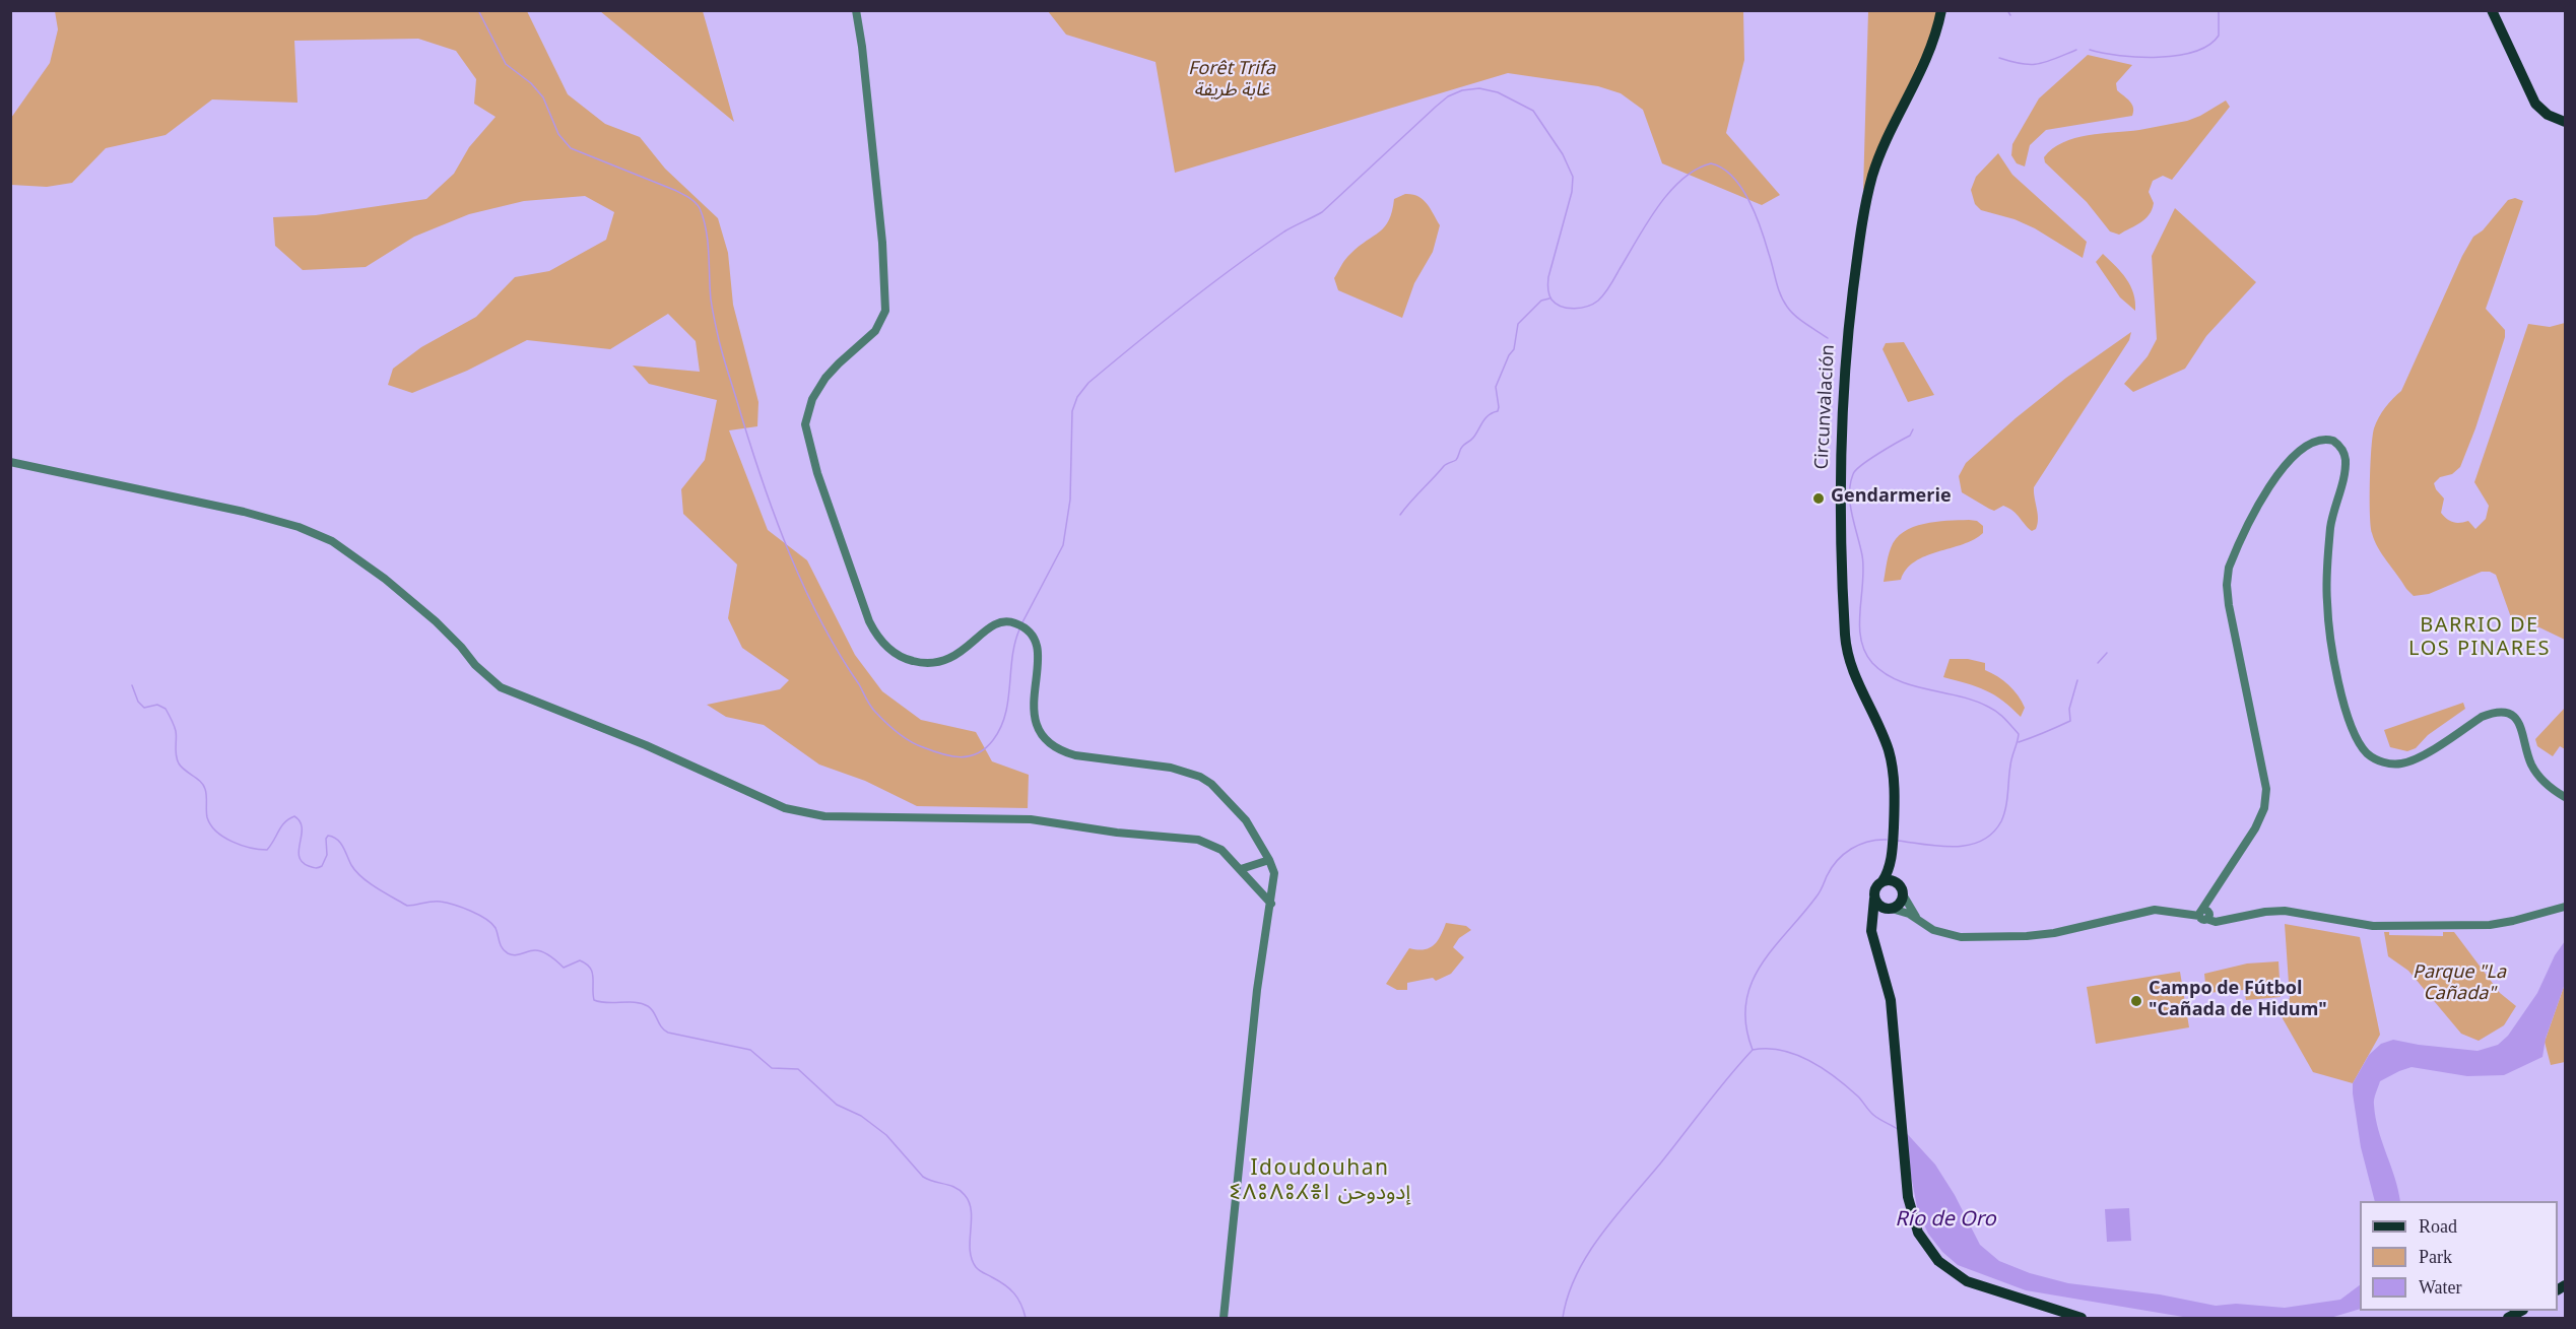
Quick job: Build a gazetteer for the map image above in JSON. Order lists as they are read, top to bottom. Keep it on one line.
{"streets":{"main road":["Circunvalación"]},"districts":["BARRIO DE LOS PINARES","Idoudouhan ⵉⴷⵓⴷⵓⵃⴻⵏ إدودوحن"],"water":["Río de Oro"],"parks":["Forêt Trifa غابة طريفة","Parque \"La Cañada\""],"places":["Gendarmerie","Campo de Fútbol \"Cañada de Hidum\""],"legend":["Road","Park","Water"]}
